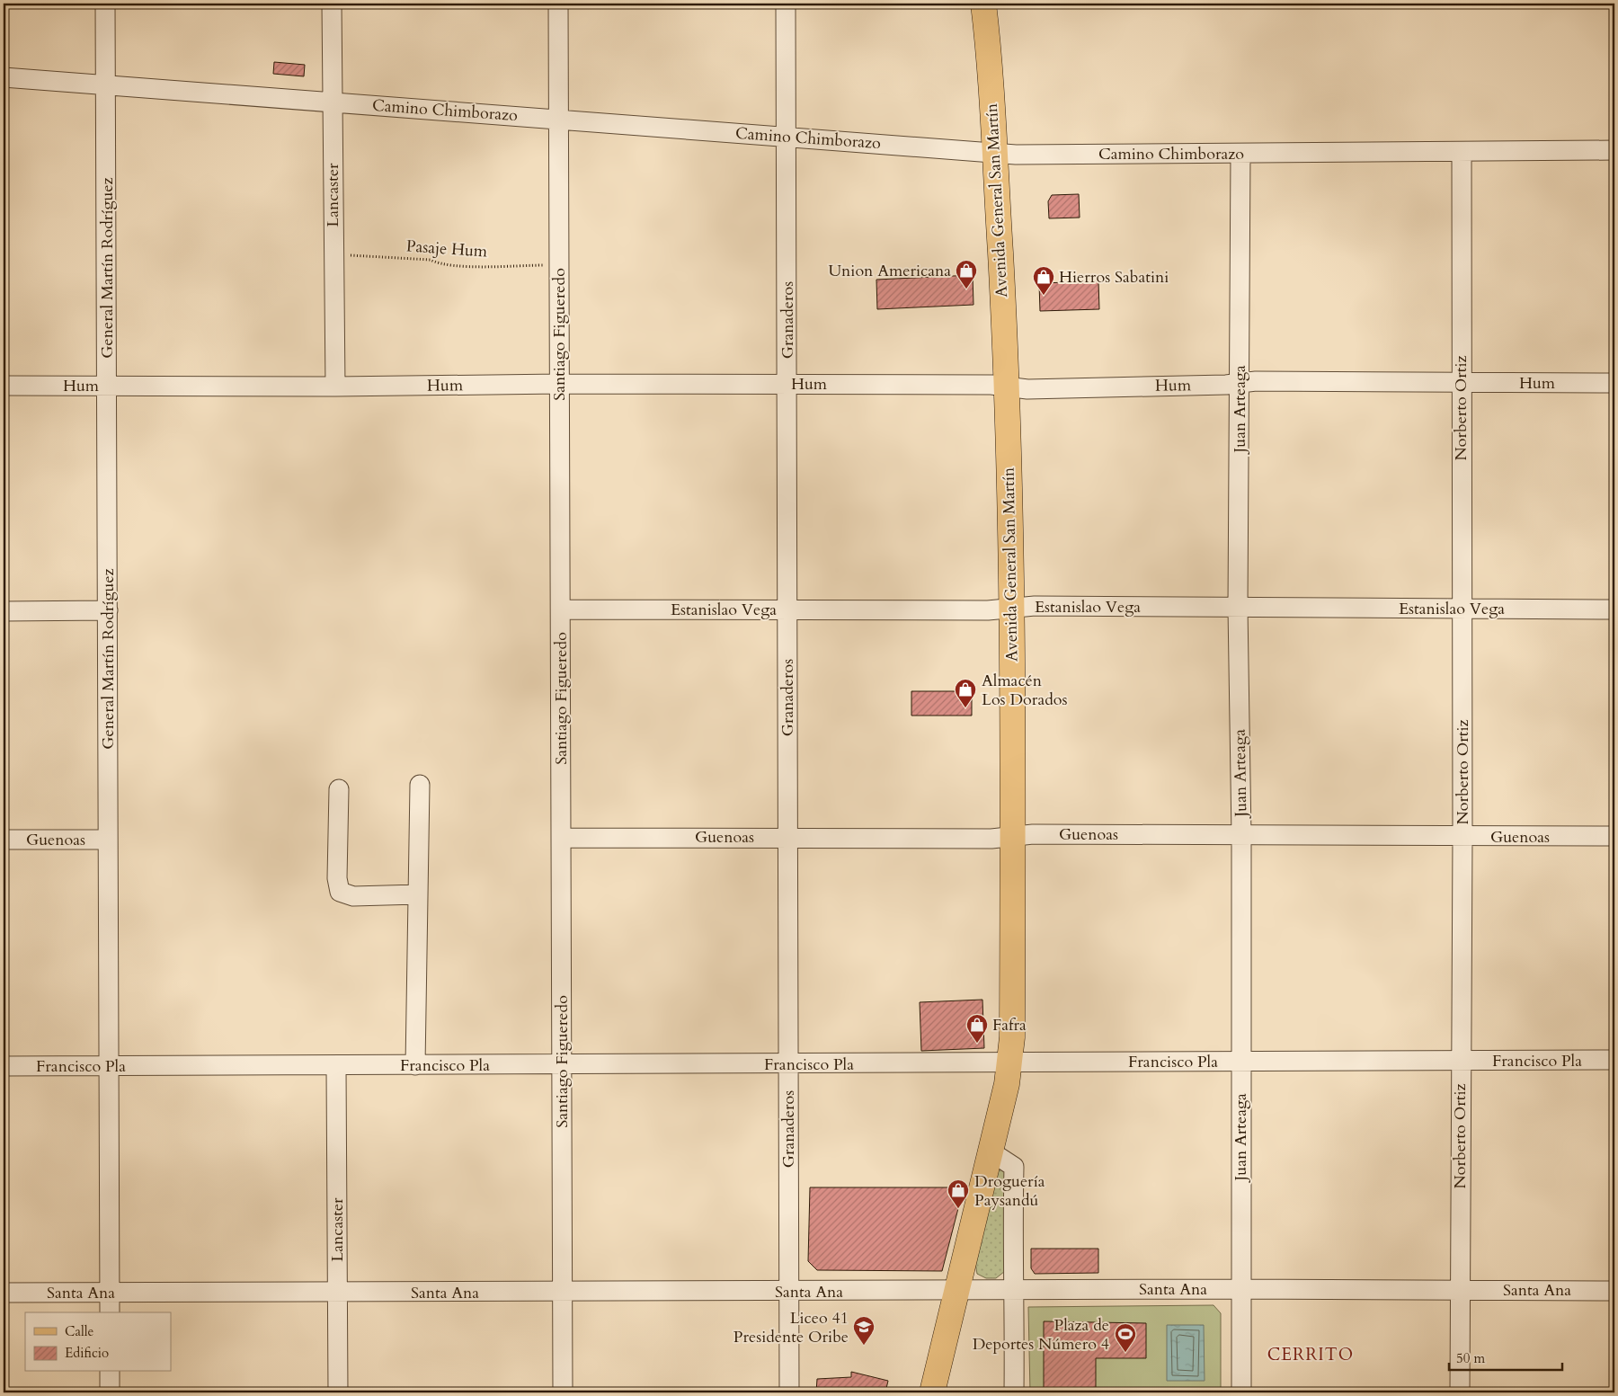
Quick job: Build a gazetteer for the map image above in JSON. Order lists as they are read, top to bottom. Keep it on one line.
{"streets":{"main road":["Avenida General San Martín"],"street":["Camino Chimborazo","Lancaster","General Martín Rodríguez","Granaderos","Santiago Figueredo","Hum","Norberto Ortiz","Juan Arteaga","Estanislao Vega","Guenoas","Francisco Pla","Santa Ana"],"path":["Pasaje Hum"]},"crossings":[["Camino Chimborazo","Lancaster"],["Camino Chimborazo","Avenida General San Martín"],["Camino Chimborazo","General Martín Rodríguez"],["Camino Chimborazo","Granaderos"],["Camino Chimborazo","Santiago Figueredo"],["Camino Chimborazo","Norberto Ortiz"],["Camino Chimborazo","Juan Arteaga"],["Lancaster","Pasaje Hum"],["Lancaster","Hum"],["Lancaster","Francisco Pla"],["Lancaster","Santa Ana"],["Avenida General San Martín","Hum"],["Avenida General San Martín","Estanislao Vega"],["Avenida General San Martín","Guenoas"],["Avenida General San Martín","Francisco Pla"],["Avenida General San Martín","Santa Ana"],["Pasaje Hum","Santiago Figueredo"],["General Martín Rodríguez","Hum"],["General Martín Rodríguez","Guenoas"],["General Martín Rodríguez","Francisco Pla"],["General Martín Rodríguez","Santa Ana"],["Granaderos","Hum"],["Granaderos","Estanislao Vega"],["Granaderos","Guenoas"],["Granaderos","Francisco Pla"],["Granaderos","Santa Ana"],["Santiago Figueredo","Hum"],["Santiago Figueredo","Estanislao Vega"],["Santiago Figueredo","Guenoas"],["Santiago Figueredo","Francisco Pla"],["Santiago Figueredo","Santa Ana"],["Hum","Norberto Ortiz"],["Hum","Juan Arteaga"],["Norberto Ortiz","Estanislao Vega"],["Norberto Ortiz","Guenoas"],["Norberto Ortiz","Francisco Pla"],["Norberto Ortiz","Santa Ana"],["Juan Arteaga","Estanislao Vega"],["Juan Arteaga","Guenoas"],["Juan Arteaga","Francisco Pla"],["Juan Arteaga","Santa Ana"]],"districts":["CERRITO"],"places":{"shop":["Union Americana","Hierros Sabatini","Almacén Los Dorados","Fafra","Droguería Paysandú"],"school or university":["Liceo 41 Presidente Oribe"],"sports":["Plaza de Deportes Número 4"]},"legend":["Calle","Edificio"],"scale_bar":"50 m"}
